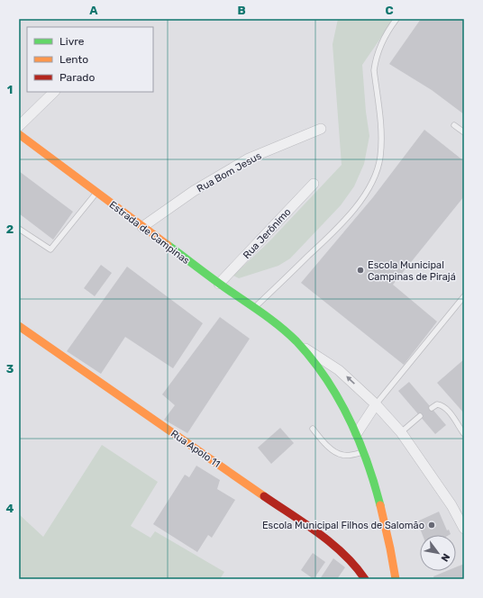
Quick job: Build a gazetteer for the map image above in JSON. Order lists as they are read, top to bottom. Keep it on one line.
{"streets":{"main road":["Estrada de Campinas","Rua Apolo 11"],"street":["Rua Bom Jesus","Rua Jerônimo"]},"crossings":[["Rua Bom Jesus","Estrada de Campinas"],["Estrada de Campinas","Rua Jerônimo"]],"places":["Escola Municipal Campinas de Pirajá","Escola Municipal Filhos de Salomão"],"legend":["Livre","Lento","Parado"],"north":"bottom right","grid":{"columns":["A","B","C"],"rows":["1","2","3","4"]}}
